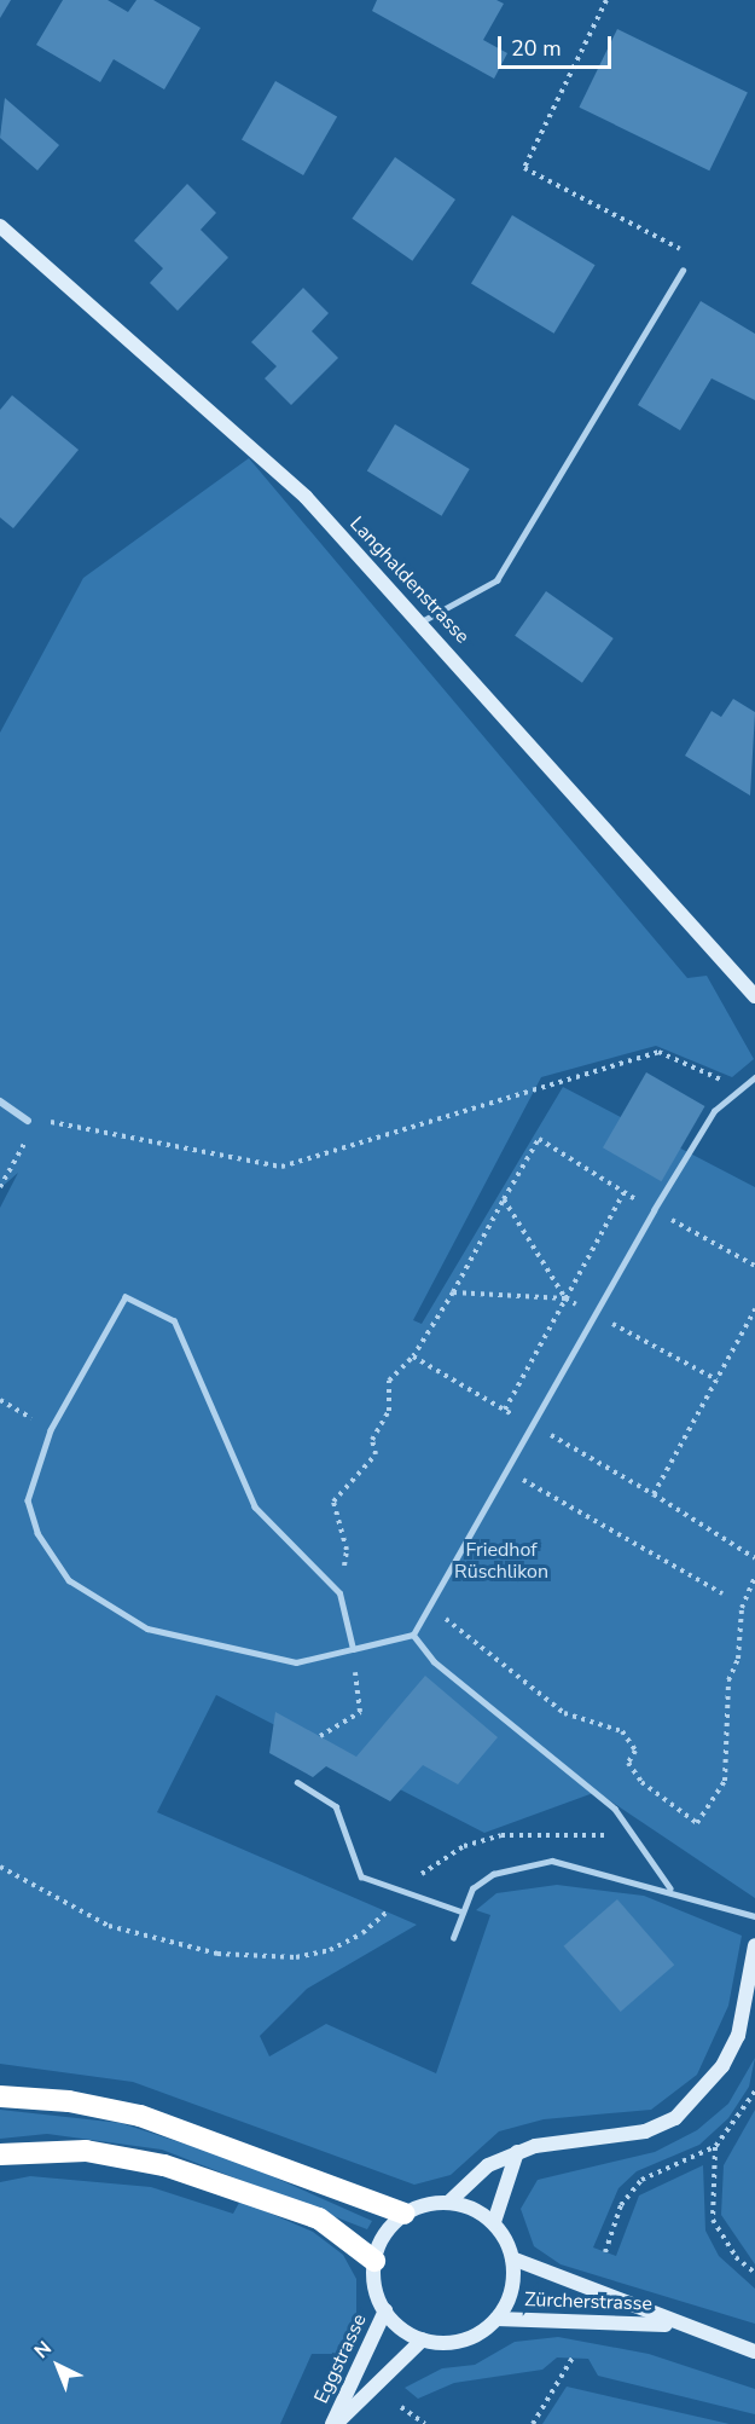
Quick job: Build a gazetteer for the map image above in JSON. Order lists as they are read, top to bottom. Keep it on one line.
{"streets":{"street":["Langhaldenstrasse","Zürcherstrasse","Eggstrasse"]},"crossings":[["Zürcherstrasse","Eggstrasse"]],"parks":["Friedhof Rüschlikon"],"scale_bar":"20 m","north":"top left"}
